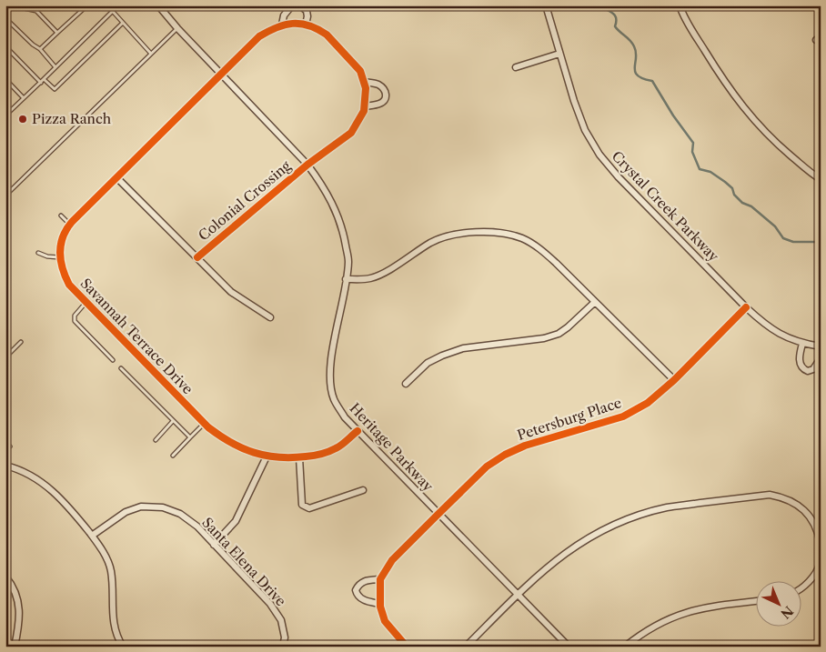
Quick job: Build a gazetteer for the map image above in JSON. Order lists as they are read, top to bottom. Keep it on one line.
{"streets":{"street":["Colonial Crossing","Crystal Creek Parkway","Savannah Terrace Drive","Petersburg Place","Heritage Parkway","Santa Elena Drive"]},"crossings":[["Colonial Crossing","Heritage Parkway"],["Crystal Creek Parkway","Petersburg Place"],["Savannah Terrace Drive","Heritage Parkway"],["Petersburg Place","Heritage Parkway"]],"places":["Pizza Ranch"],"north":"bottom right"}
